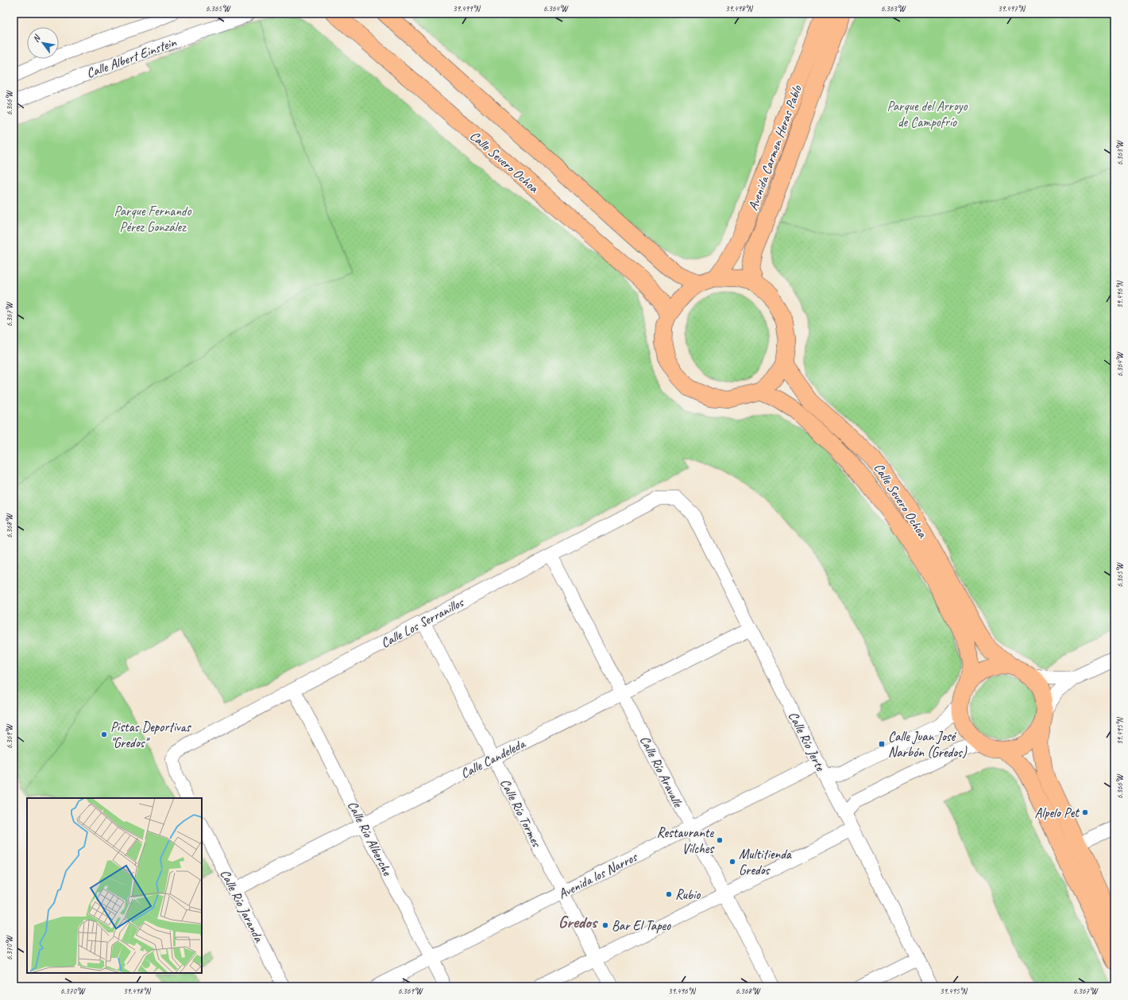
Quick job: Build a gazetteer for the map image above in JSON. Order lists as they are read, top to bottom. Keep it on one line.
{"streets":{"main road":["Avenida Carmen Heras Pablo","Calle Severo Ochoa"],"street":["Calle Albert Einstein","Calle Los Serranillos","Calle Río Jerte","Calle Candeleda","Calle Río Aravalle","Calle Río Tormes","Calle Río Alberche","Avenida los Narros","Calle Río Jaranda"]},"crossings":[["Calle Los Serranillos","Calle Río Jerte"],["Calle Los Serranillos","Calle Río Aravalle"],["Calle Los Serranillos","Calle Río Tormes"],["Calle Los Serranillos","Calle Río Alberche"],["Calle Río Jerte","Calle Candeleda"],["Calle Río Jerte","Avenida los Narros"],["Calle Candeleda","Calle Río Aravalle"],["Calle Candeleda","Calle Río Tormes"],["Calle Candeleda","Calle Río Alberche"],["Calle Candeleda","Calle Río Jaranda"],["Calle Río Aravalle","Avenida los Narros"],["Calle Río Tormes","Avenida los Narros"],["Calle Río Alberche","Avenida los Narros"]],"districts":["Gredos"],"parks":["Parque del Arroyo de Campofrío","Parque Fernando Pérez González"],"places":{"other":["Pistas Deportivas \"Gredos\"","Alpelo Pet","Restaurante Vilches","Multitienda Gredos","Rubio","Bar El Tapeo"],"transit":["Calle Juan José Narbón (Gredos)"]},"north":"top left","coordinates":["6.365°W","39.499°N","6.364°W","39.498°N","6.363°W","39.497°N","6.366°W","39.496°N","6.367°W","6.368°W","39.495°N","6.369°W","6.370°W"]}
